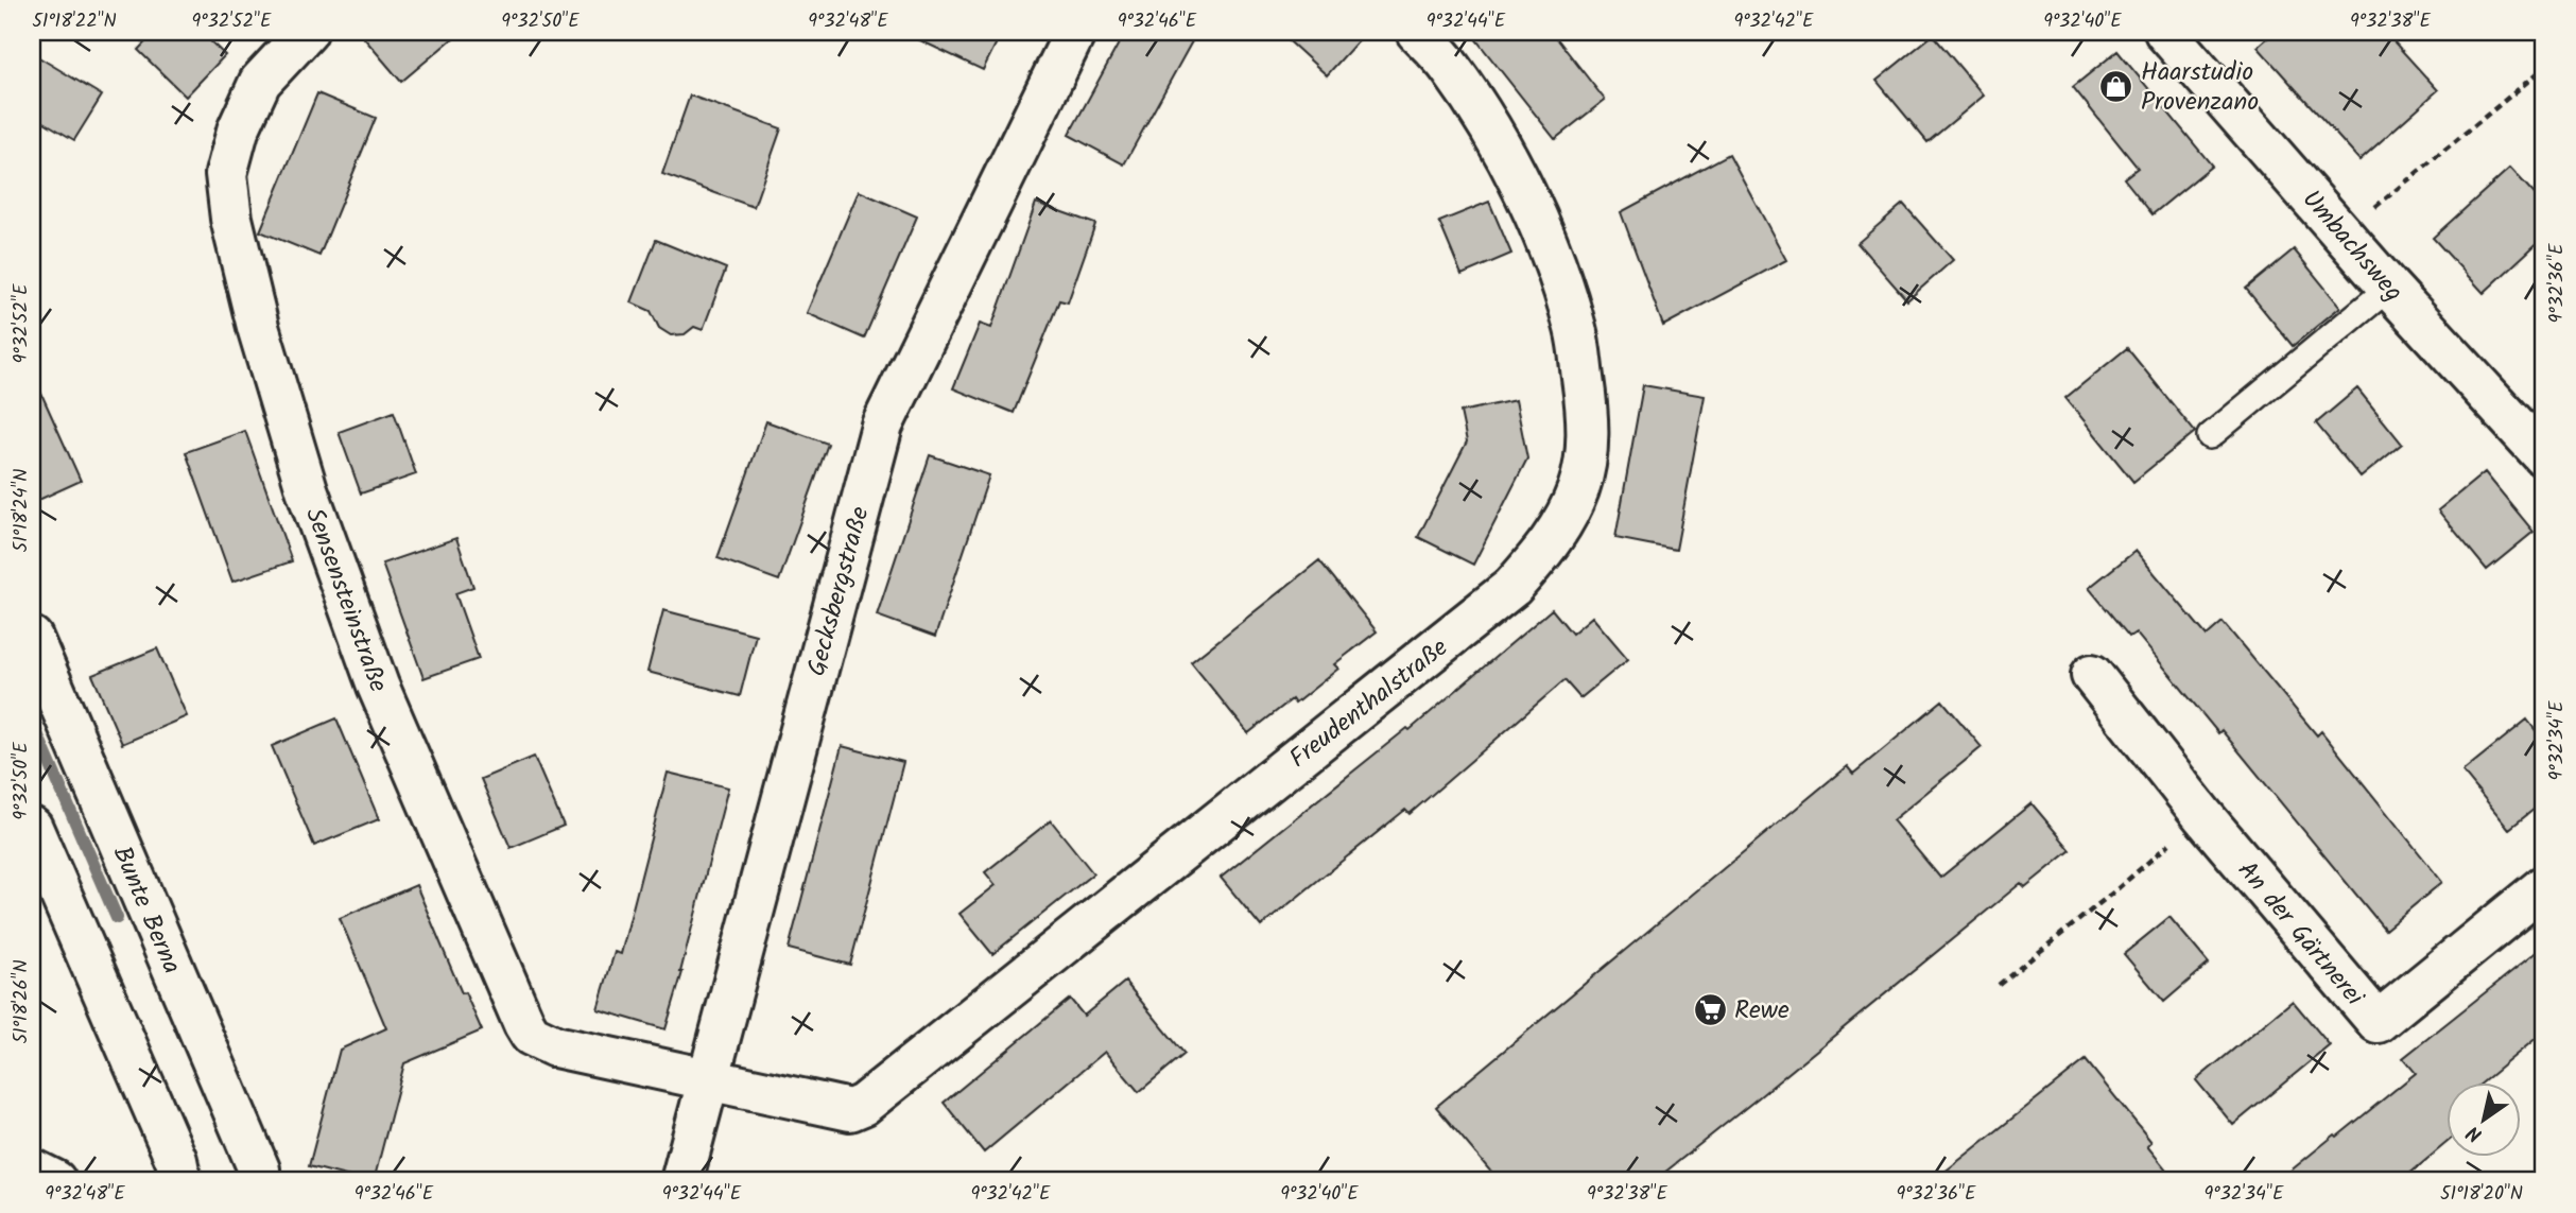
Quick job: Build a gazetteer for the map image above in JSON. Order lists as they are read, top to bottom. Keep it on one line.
{"streets":{"street":["Umbachsweg","Gecksbergstraße","Sensensteinstraße","Freudenthalstraße","Bunte Berna","An der Gärtnerei"]},"crossings":[["Gecksbergstraße","Sensensteinstraße"],["Gecksbergstraße","Freudenthalstraße"],["Sensensteinstraße","Freudenthalstraße"]],"places":{"shop":["Haarstudio Provenzano"],"supermarket":["Rewe"]},"north":"bottom left","coordinates":["51°18'22\"N","9°32'52\"E","9°32'50\"E","9°32'48\"E","9°32'46\"E","9°32'44\"E","9°32'42\"E","9°32'40\"E","9°32'38\"E","9°32'36\"E","51°18'24\"N","9°32'34\"E","51°18'26\"N","51°18'20\"N"]}
